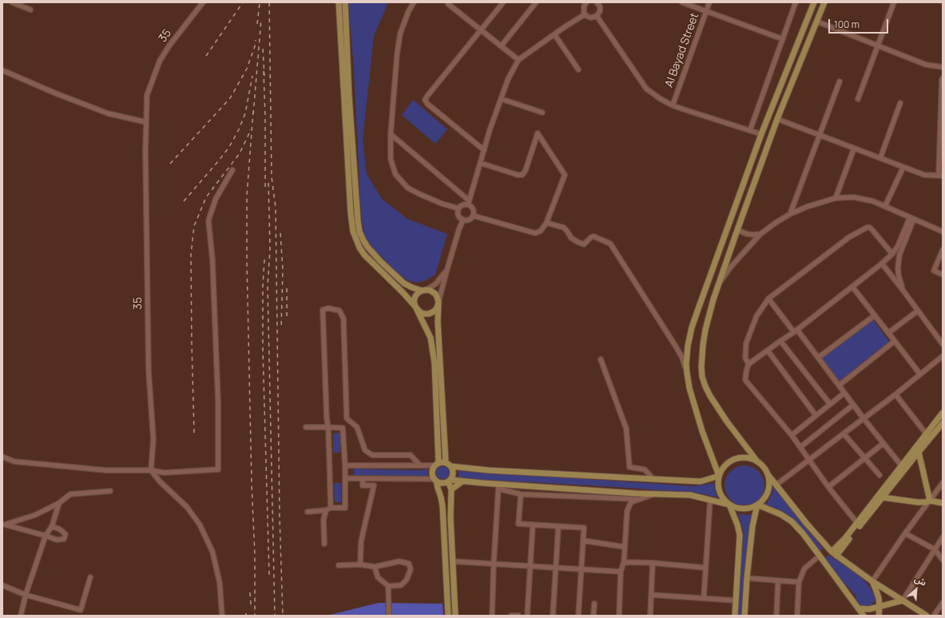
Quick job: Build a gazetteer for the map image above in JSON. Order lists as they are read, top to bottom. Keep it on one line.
{"streets":{"street":["35","Al Bayad Street"]},"scale_bar":"100 m","north":"top right"}
